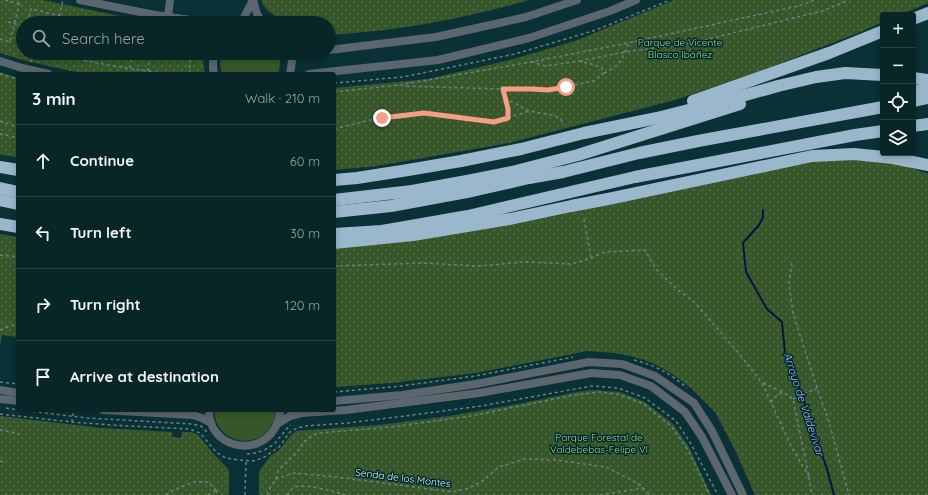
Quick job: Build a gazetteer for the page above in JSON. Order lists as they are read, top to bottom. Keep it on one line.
{"streets":{"path":["Senda de los Montes"]},"water":["Arroyo de Valdevivar"],"parks":["Parque de Vicente Blasco Ibáñez","Parque Forestal de Valdebebas-Felipe VI"],"page":{"map_buttons":["+","−"],"search":"Search here","heading":["3 min","Walk · 210 m"],"list":[["Continue","60 m"],["Turn left","30 m"],["Turn right","120 m"],"Arrive at destination"]}}
